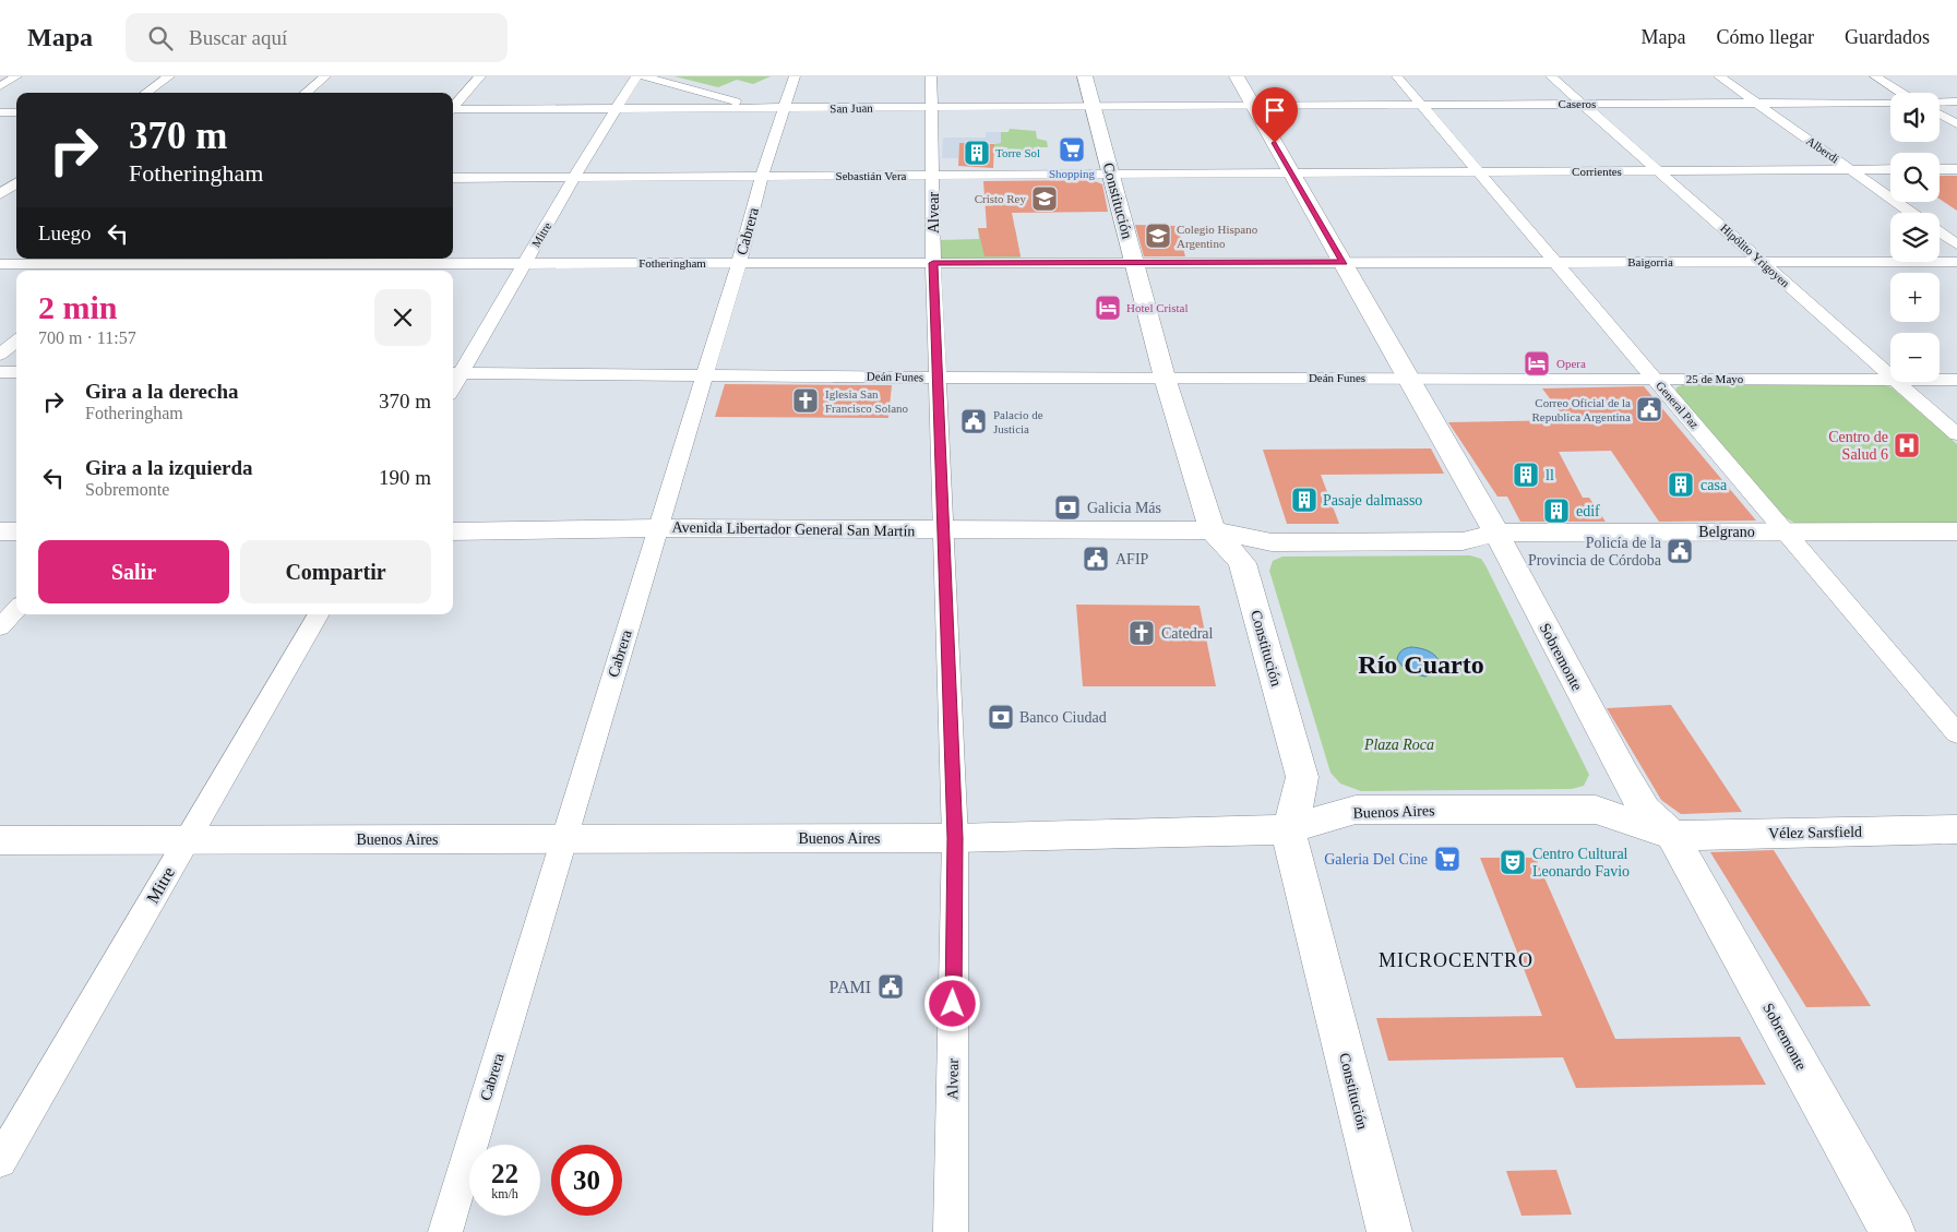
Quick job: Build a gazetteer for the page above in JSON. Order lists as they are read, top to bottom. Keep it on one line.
{"streets":{"main road":["Constitución","Avenida Libertador General San Martín","Belgrano","Sobremonte","Buenos Aires","Vélez Sarsfield"],"street":["Caseros","San Juan","Alberdi","Corrientes","Sebastián Vera","Alvear","Cabrera","Mitre","Hipólito Yrigoyen","Baigorria","Fotheringham","Deán Funes","25 de Mayo","General Paz"]},"crossings":[["Caseros","San Juan"],["Caseros","Alberdi"],["Caseros","Hipólito Yrigoyen"],["Caseros","General Paz"],["Caseros","Sobremonte"],["San Juan","Constitución"],["San Juan","Alvear"],["San Juan","Cabrera"],["San Juan","Mitre"],["San Juan","Sobremonte"],["Alberdi","Corrientes"],["Corrientes","Sebastián Vera"],["Corrientes","Hipólito Yrigoyen"],["Corrientes","General Paz"],["Corrientes","Sobremonte"],["Sebastián Vera","Constitución"],["Sebastián Vera","Alvear"],["Sebastián Vera","Cabrera"],["Sebastián Vera","Mitre"],["Sebastián Vera","Sobremonte"],["Constitución","Fotheringham"],["Constitución","Deán Funes"],["Constitución","Avenida Libertador General San Martín"],["Constitución","Buenos Aires"],["Alvear","Fotheringham"],["Alvear","Deán Funes"],["Alvear","Avenida Libertador General San Martín"],["Alvear","Buenos Aires"],["Cabrera","Fotheringham"],["Cabrera","Deán Funes"],["Cabrera","Avenida Libertador General San Martín"],["Cabrera","Buenos Aires"],["Mitre","Fotheringham"],["Mitre","Deán Funes"],["Mitre","Buenos Aires"],["Hipólito Yrigoyen","Baigorria"],["Baigorria","Fotheringham"],["Baigorria","General Paz"],["Baigorria","Sobremonte"],["Fotheringham","Sobremonte"],["Deán Funes","25 de Mayo"],["Deán Funes","Sobremonte"],["25 de Mayo","General Paz"],["25 de Mayo","Sobremonte"],["General Paz","Belgrano"],["Avenida Libertador General San Martín","Belgrano"],["Avenida Libertador General San Martín","Sobremonte"],["Belgrano","Sobremonte"],["Sobremonte","Buenos Aires"],["Sobremonte","Vélez Sarsfield"],["Buenos Aires","Vélez Sarsfield"]],"districts":["Río Cuarto","MICROCENTRO"],"parks":["Plaza Roca"],"places":{"supermarket":["Shopping","Galeria Del Cine"],"building":["Torre Sol","ll","casa","Pasaje dalmasso","edif"],"school or university":["Cristo Rey","Colegio Hispano Argentino"],"hotel":["Hotel Cristal","Opera"],"church":["Iglesia San Francisco Solano","Catedral"],"public building":["Correo Oficial de la Republica Argentina","Palacio de Justicia","Policía de la Provincia de Córdoba","AFIP","PAMI"],"hospital":["Centro de Salud 6"],"bank":["Galicia Más","Banco Ciudad"],"theatre":["Centro Cultural Leonardo Favio"]},"page":{"header":"Mapa","search":"Buscar aquí","nav":["Mapa","Cómo llegar","Guardados"],"map_buttons":["+","−"],"turn":["370 m","Fotheringham"],"then":"Luego","heading":["2 min","700 m · 11:57"],"list":[{"name":"Gira a la derecha","note":"Fotheringham","value":"370 m"},{"name":"Gira a la izquierda","note":"Sobremonte","value":"190 m"}],"buttons":["Salir","Compartir"],"speed":"22 km/h","limit":"30"}}
